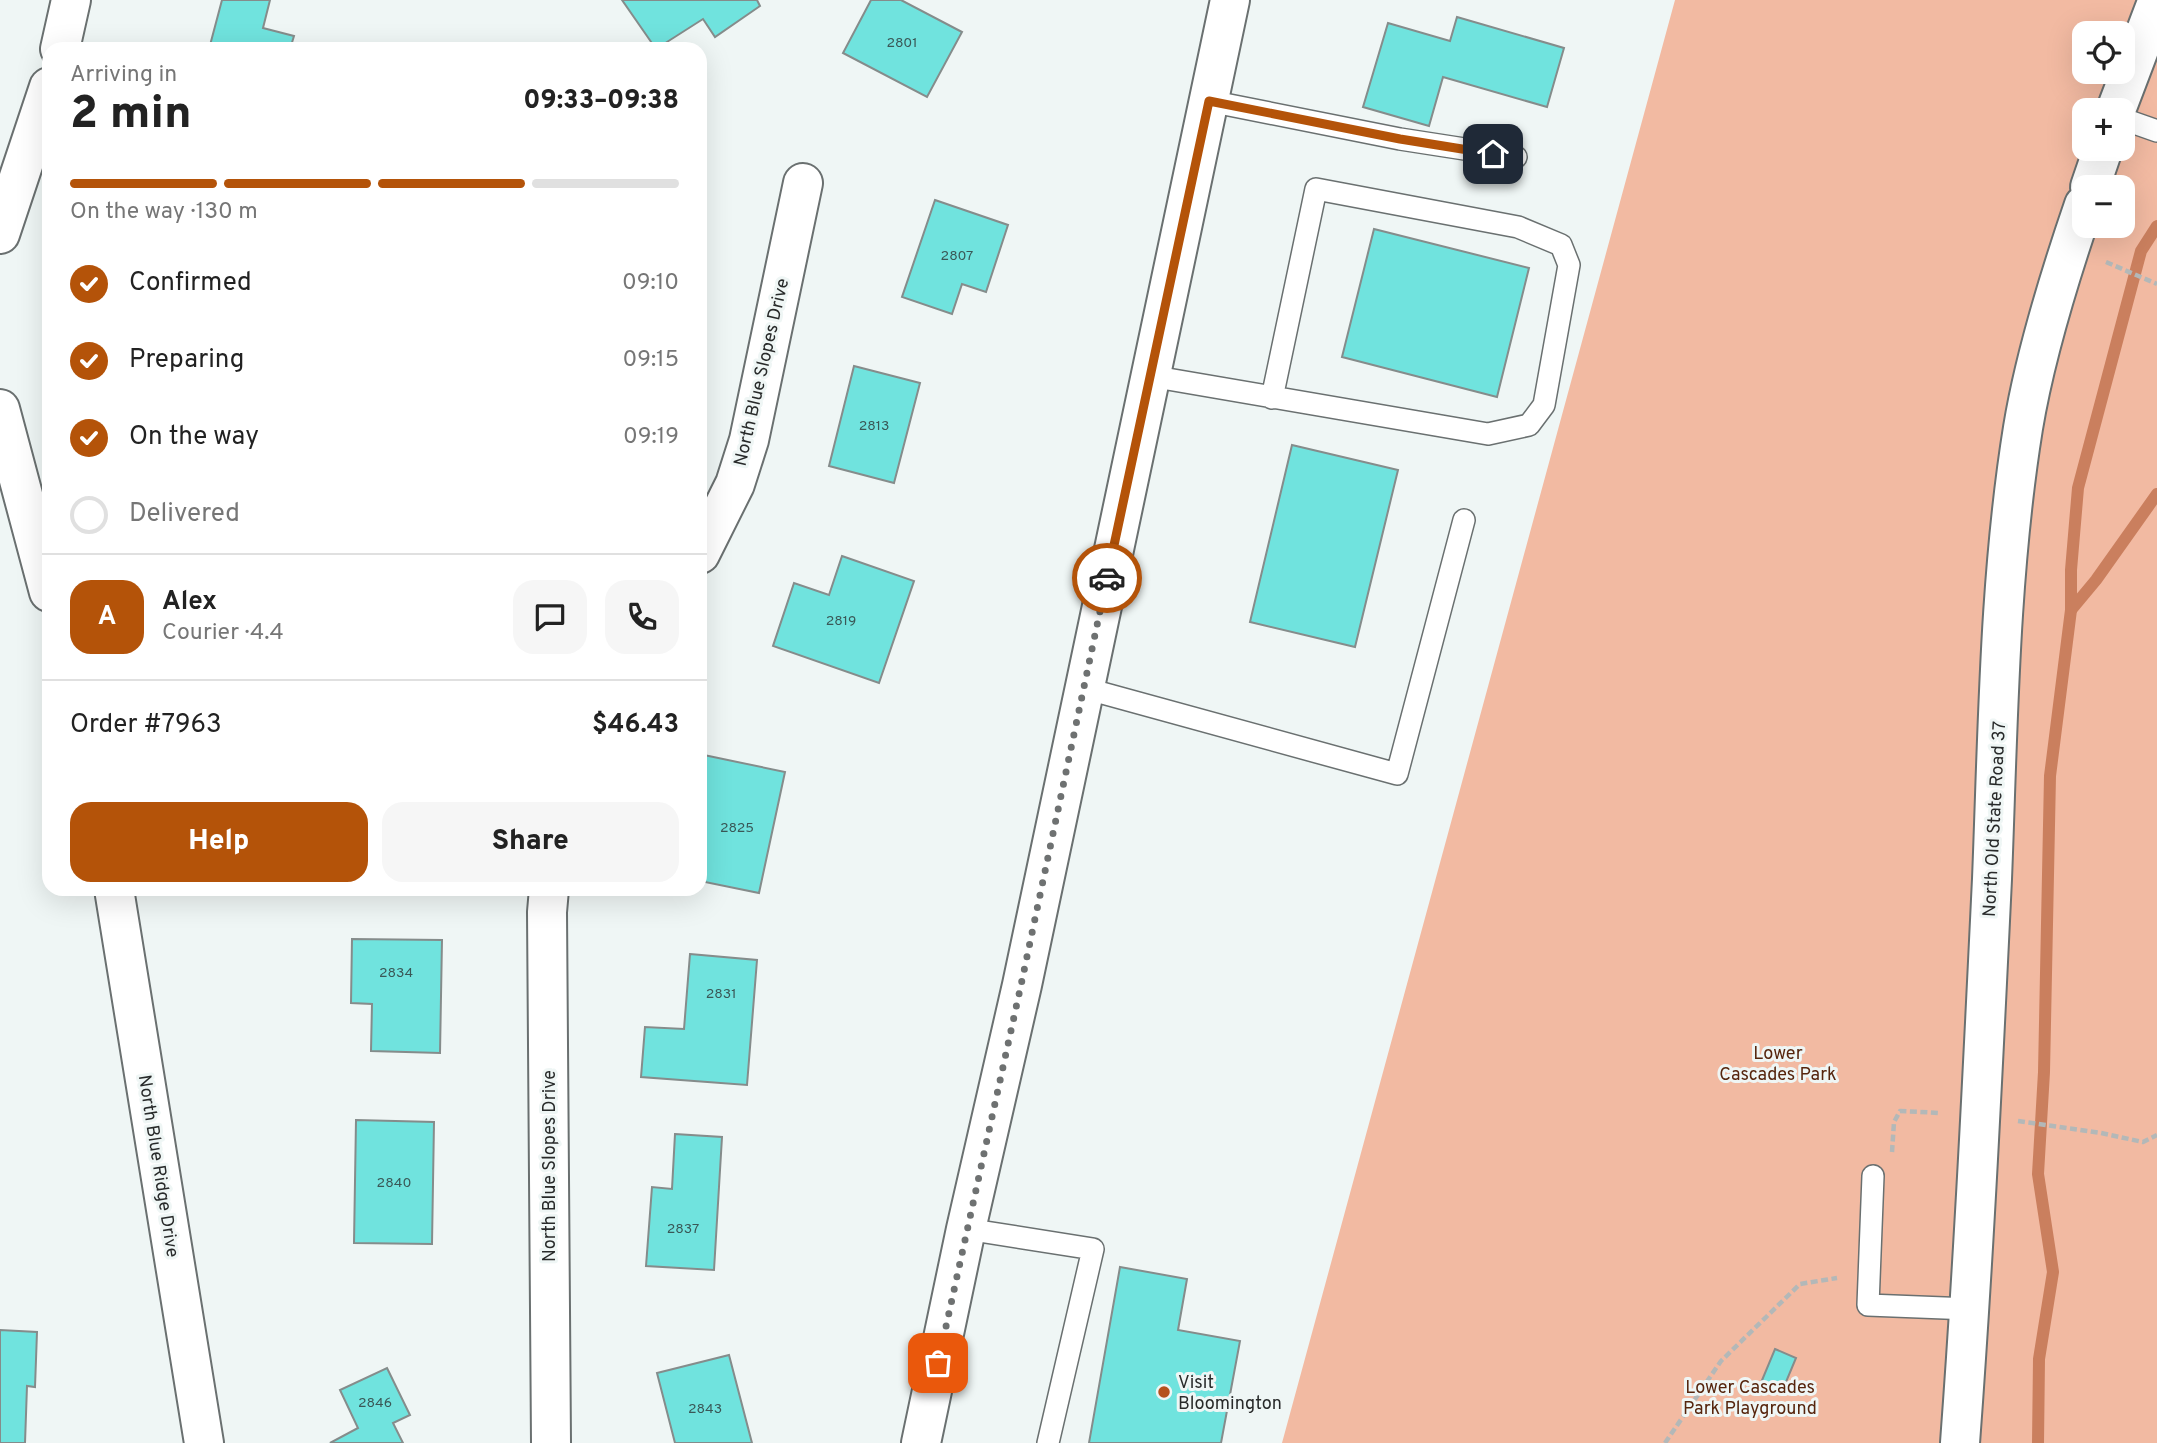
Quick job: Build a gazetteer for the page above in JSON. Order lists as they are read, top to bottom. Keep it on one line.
{"streets":{"street":["North Blue Slopes Drive","North Old State Road 37","North Blue Ridge Drive"]},"parks":["Lower Cascades Park","Lower Cascades Park Playground"],"places":["Visit Bloomington"],"house_numbers":["2801","2807","2813","2819","2825","2834","2831","2840","2837","2846","2843"],"page":{"map_buttons":["+","−"],"heading":["2 min","Arriving in","09:33–09:38"],"panel":["Alex","Courier · 4.4","Order #7963","$46.43"],"bar":"On the way · 130 m","list":[["Confirmed","09:10"],["Preparing","09:15"],["On the way","09:19"],"Delivered"],"round":"A","buttons":["Help","Share"]}}
